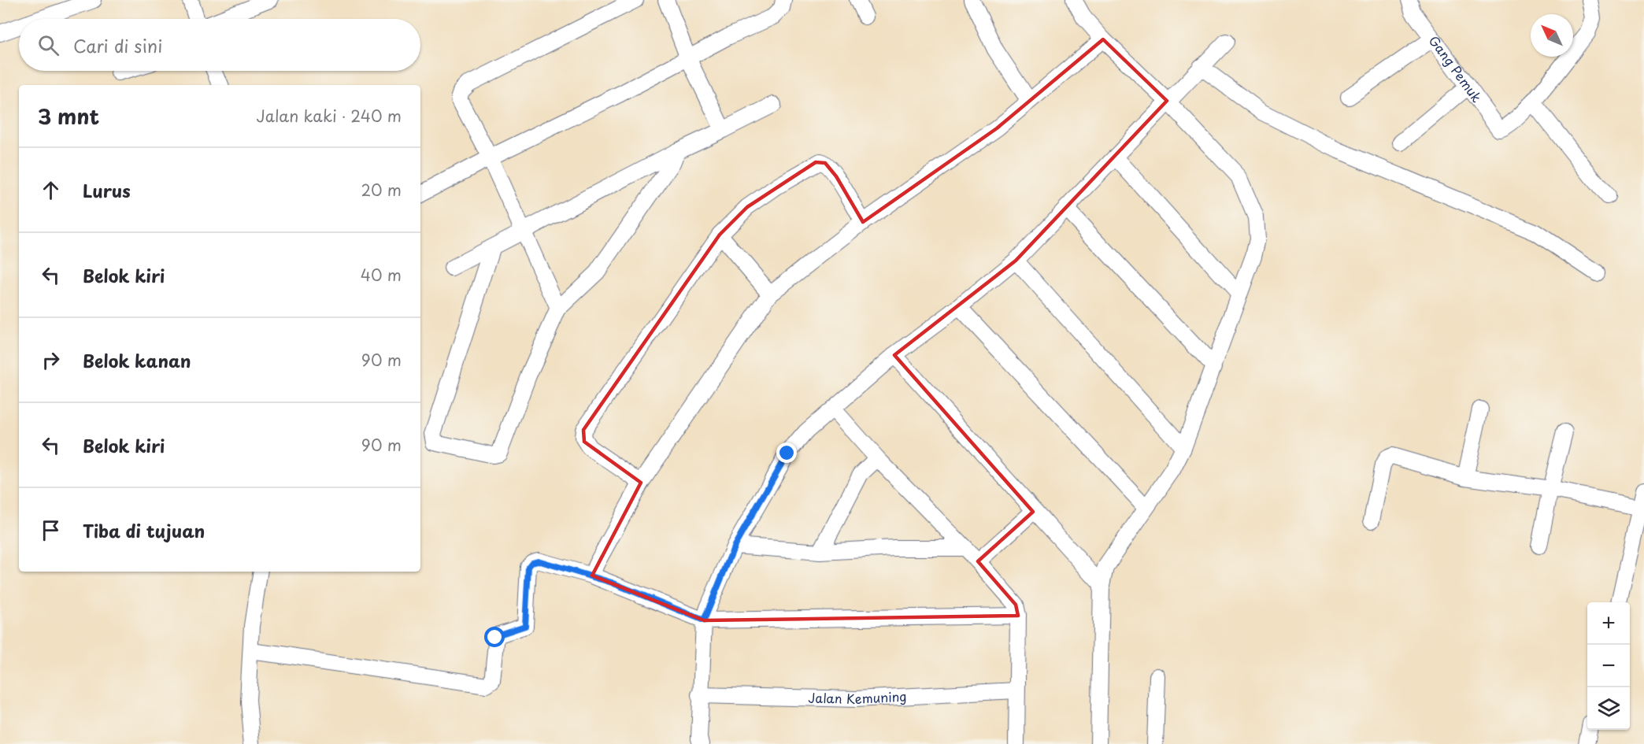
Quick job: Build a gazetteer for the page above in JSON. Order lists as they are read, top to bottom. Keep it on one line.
{"streets":{"street":["Gang Pemuk","Jalan Kemuning"]},"north":"top left","page":{"search":"Cari di sini","heading":["3 mnt","Jalan kaki · 240 m"],"list":[["Lurus","20 m"],["Belok kiri","40 m"],["Belok kanan","90 m"],["Belok kiri","90 m"],"Tiba di tujuan"],"map_buttons":["+","−"]}}
